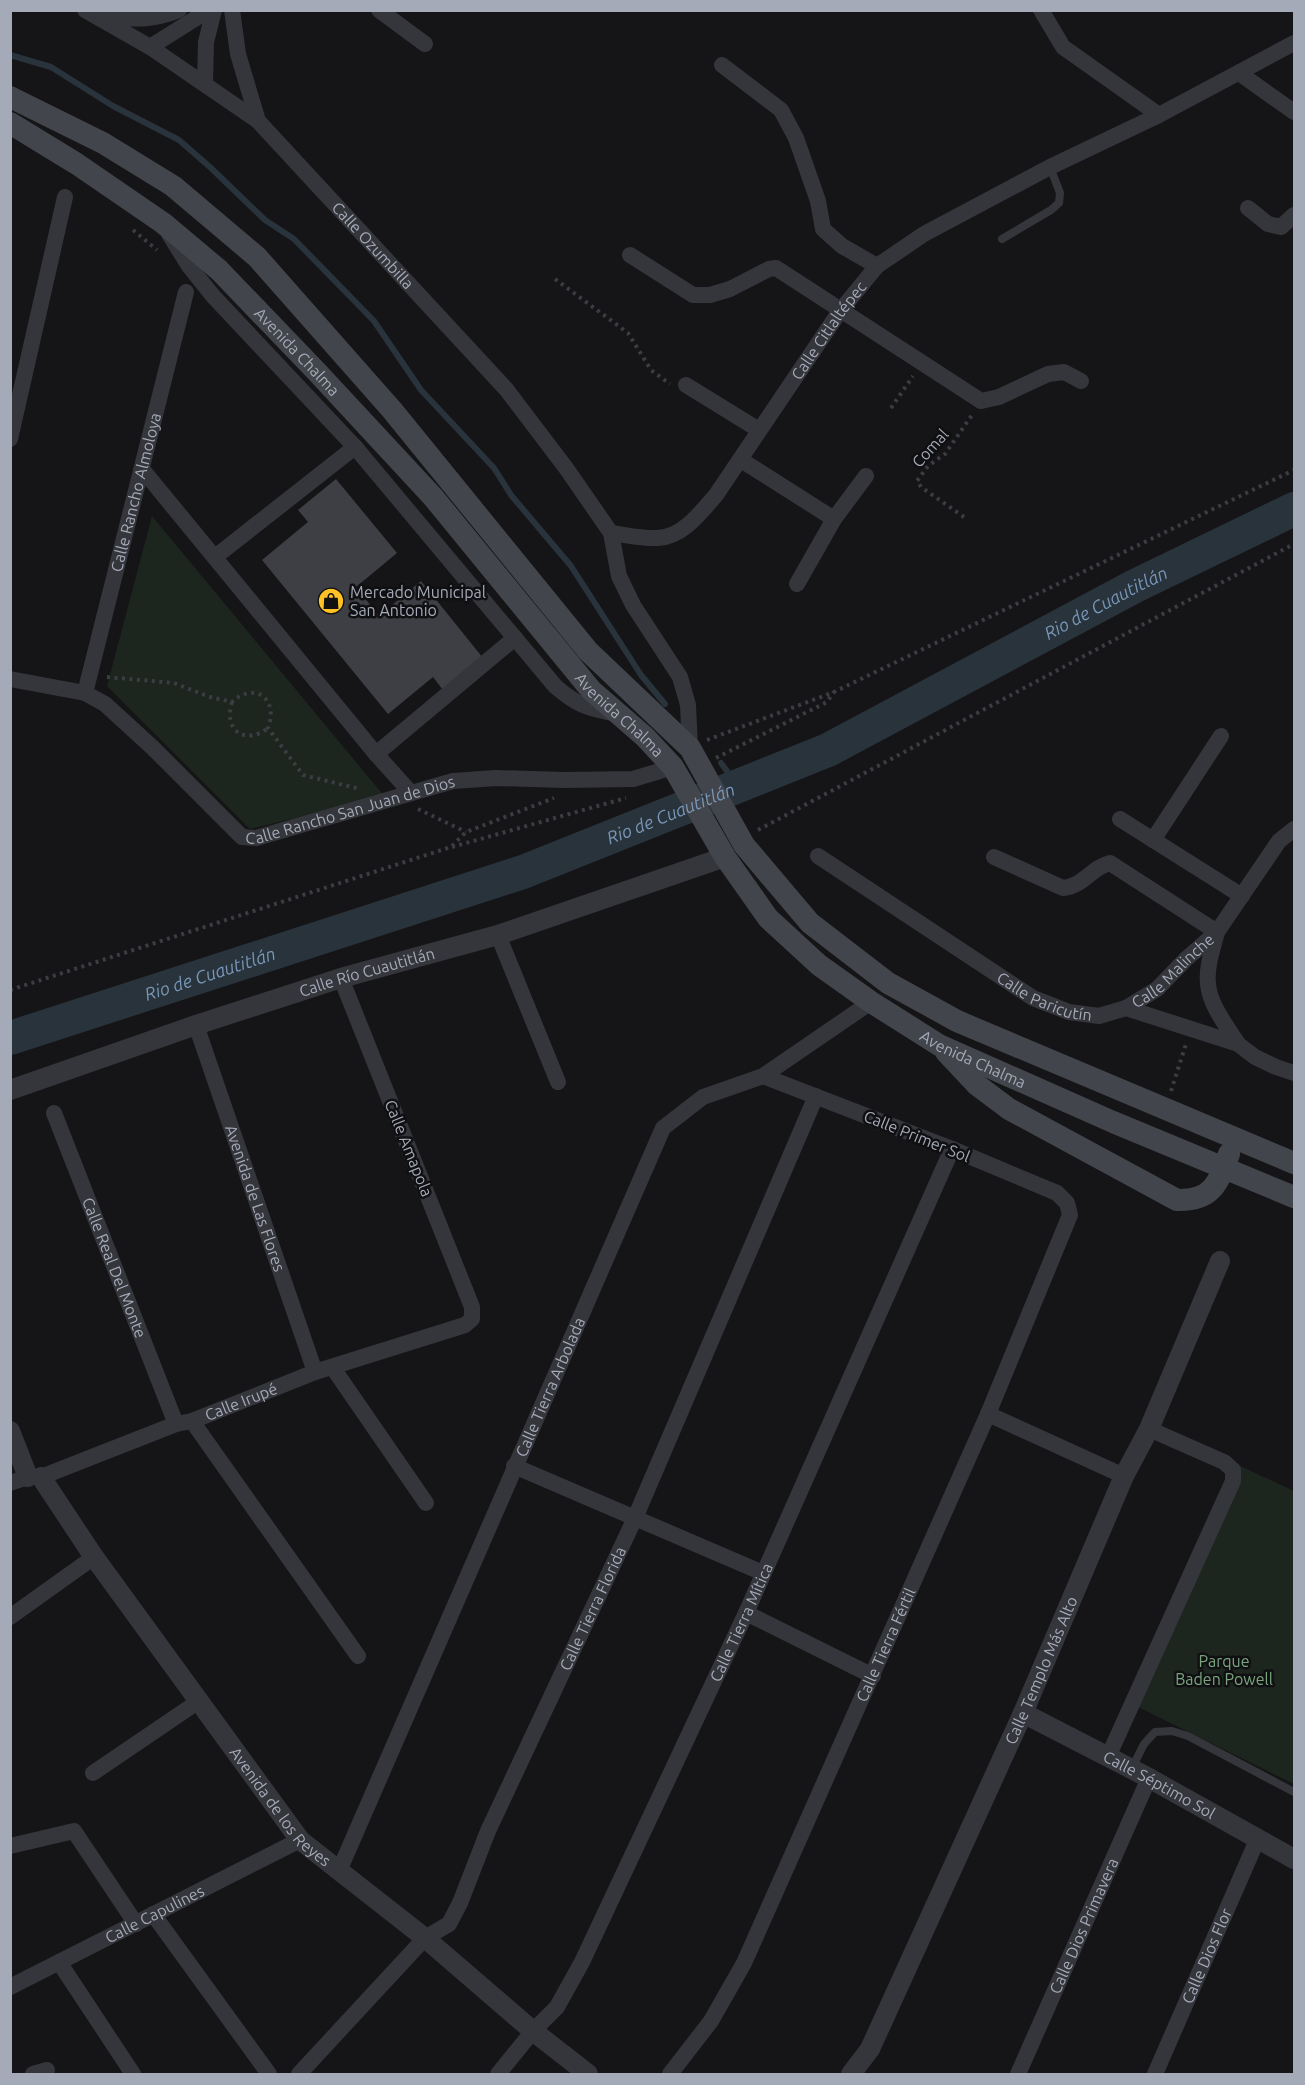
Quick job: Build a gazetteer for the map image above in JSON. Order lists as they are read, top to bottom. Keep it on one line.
{"streets":{"main road":["Avenida Chalma"],"street":["Calle Ozumbilla","Calle Citlaltépec","Calle Rancho Almoloya","Calle Rancho San Juan de Dios","Calle Malinche","Calle Río Cuautitlán","Calle Paricutín","Calle Primer Sol","Calle Amapola","Avenida de Las Flores","Calle Real Del Monte","Calle Tierra Arbolada","Calle Irupé","Calle Tierra Florida","Calle Tierra Mítica","Calle Tierra Fértil","Calle Templo Más Alto","Calle Séptimo Sol","Avenida de los Reyes","Calle Capulines","Calle Dios Primavera","Calle Dios Flor"],"path":["Comal"]},"crossings":[["Calle Ozumbilla","Calle Citlaltépec"],["Avenida Chalma","Calle Rancho San Juan de Dios"],["Avenida Chalma","Calle Río Cuautitlán"],["Avenida Chalma","Calle Tierra Arbolada"],["Calle Rancho Almoloya","Calle Rancho San Juan de Dios"],["Calle Malinche","Calle Paricutín"],["Calle Río Cuautitlán","Calle Amapola"],["Calle Río Cuautitlán","Avenida de Las Flores"],["Calle Primer Sol","Calle Tierra Arbolada"],["Calle Primer Sol","Calle Tierra Florida"],["Calle Primer Sol","Calle Tierra Mítica"],["Calle Primer Sol","Calle Tierra Fértil"],["Calle Amapola","Calle Irupé"],["Avenida de Las Flores","Calle Irupé"],["Calle Real Del Monte","Calle Irupé"],["Calle Tierra Arbolada","Avenida de los Reyes"],["Calle Irupé","Avenida de los Reyes"],["Calle Tierra Florida","Avenida de los Reyes"],["Calle Tierra Mítica","Avenida de los Reyes"],["Calle Templo Más Alto","Calle Séptimo Sol"],["Calle Séptimo Sol","Calle Dios Primavera"],["Calle Séptimo Sol","Calle Dios Flor"],["Avenida de los Reyes","Calle Capulines"]],"water":["Rio de Cuautitlán"],"parks":["Parque Baden Powell"],"places":{"shop":["Mercado Municipal San Antonio"]}}
